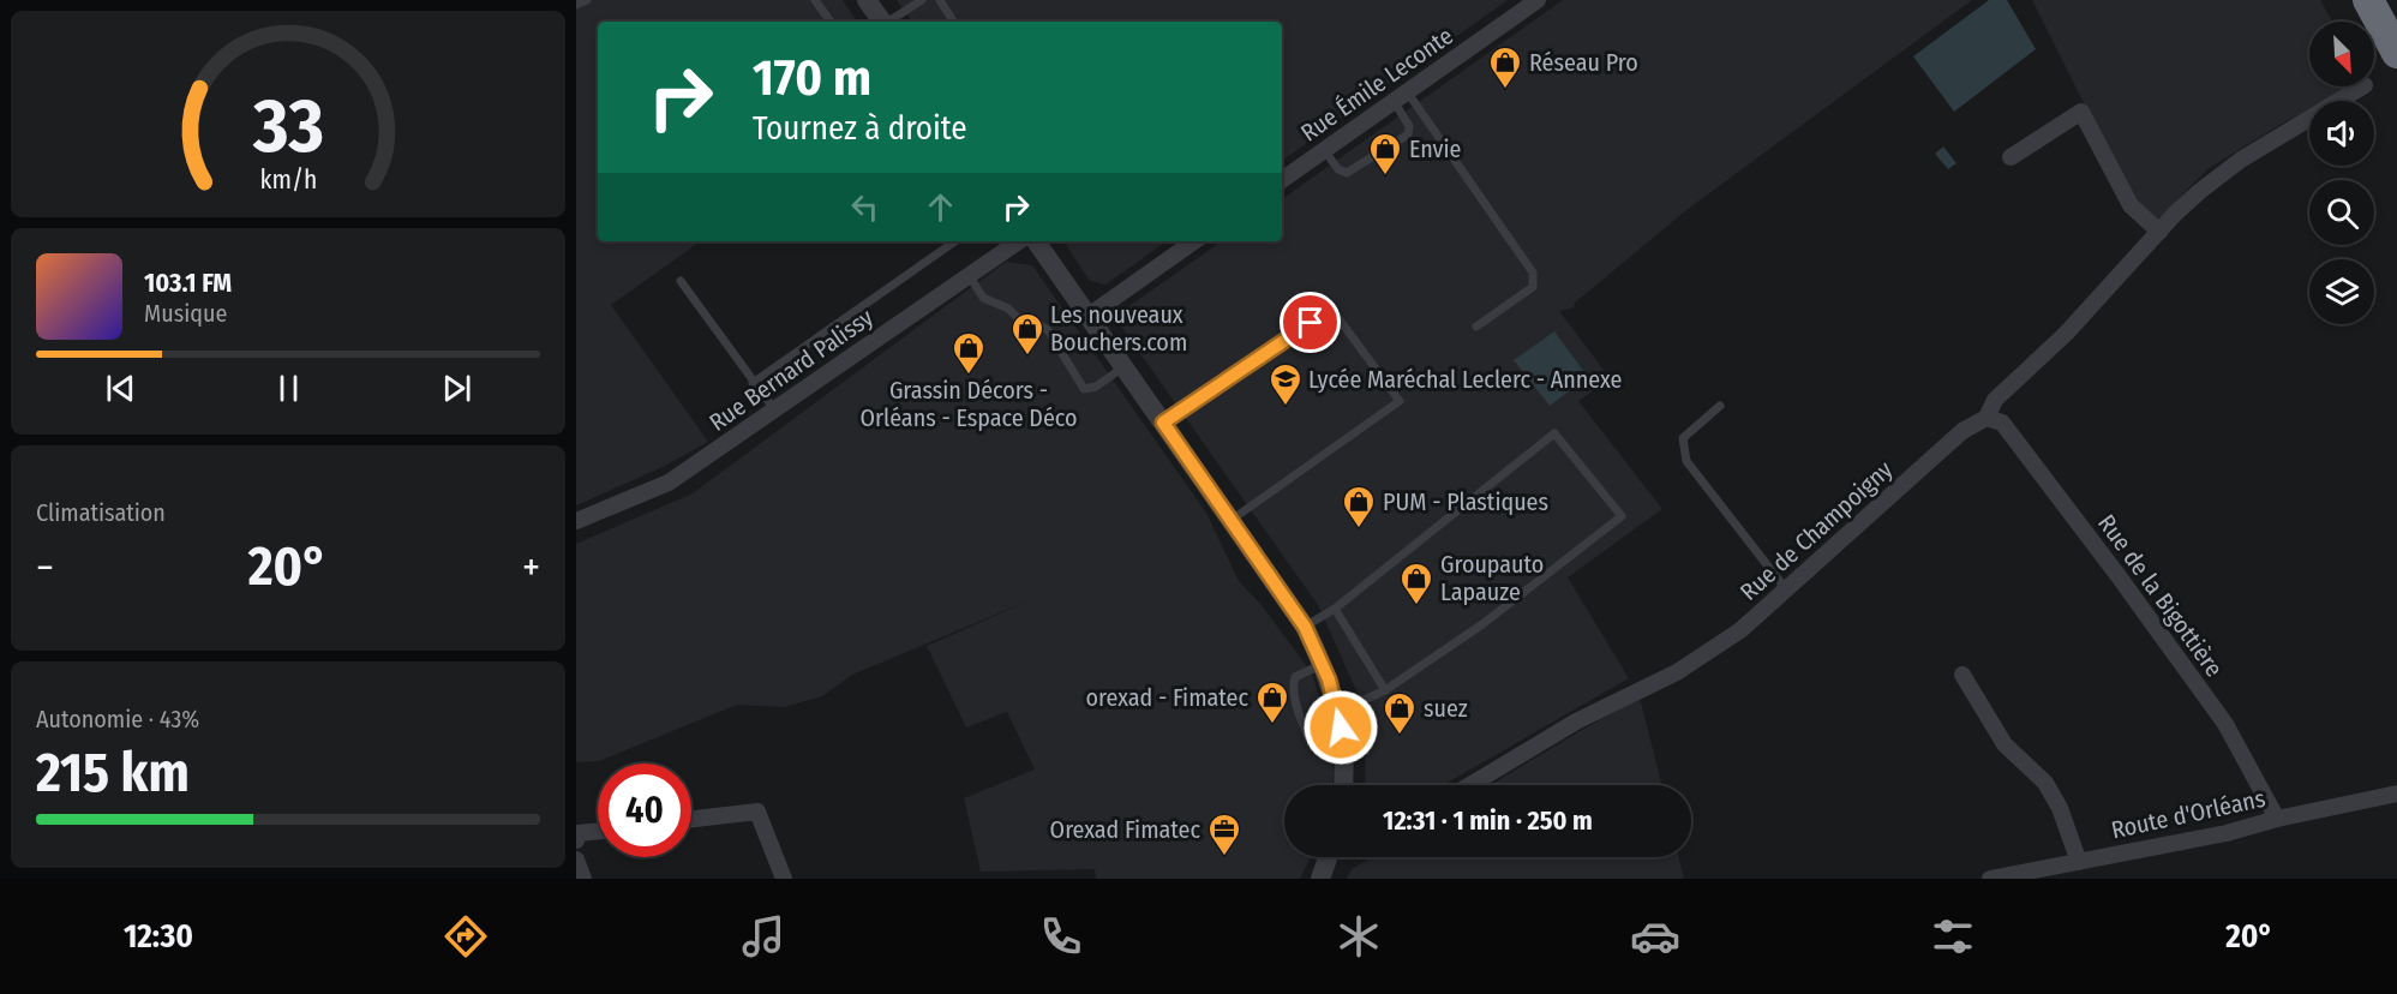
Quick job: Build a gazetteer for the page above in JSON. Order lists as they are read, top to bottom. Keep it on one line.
{"streets":{"street":["Rue Émile Leconte","Rue Bernard Palissy","Rue de Champoigny","Rue de la Bigottière","Route d'Orléans"]},"crossings":[["Rue de Champoigny","Rue de la Bigottière"],["Rue de la Bigottière","Route d'Orléans"]],"places":{"shop":["Réseau Pro","Envie","Les nouveaux Bouchers.com","Grassin Décors - Orléans - Espace Déco","PUM - Plastiques","Groupauto Lapauze","orexad - Fimatec","suez"],"school or university":["Lycée Maréchal Leclerc - Annexe"],"office":["Orexad Fimatec"]},"north":"bottom right","page":{"turn":["170 m","Tournez à droite"],"song":["103.1 FM","Musique"],"tile":["Climatisation",["Autonomie · 43%","215 km"]],"heat":["−","20°","+"],"limit":"40","trip":"12:31 · 1 min · 250 m","tabs":["12:30","20°"],"gauge":["33","km/h"]}}
